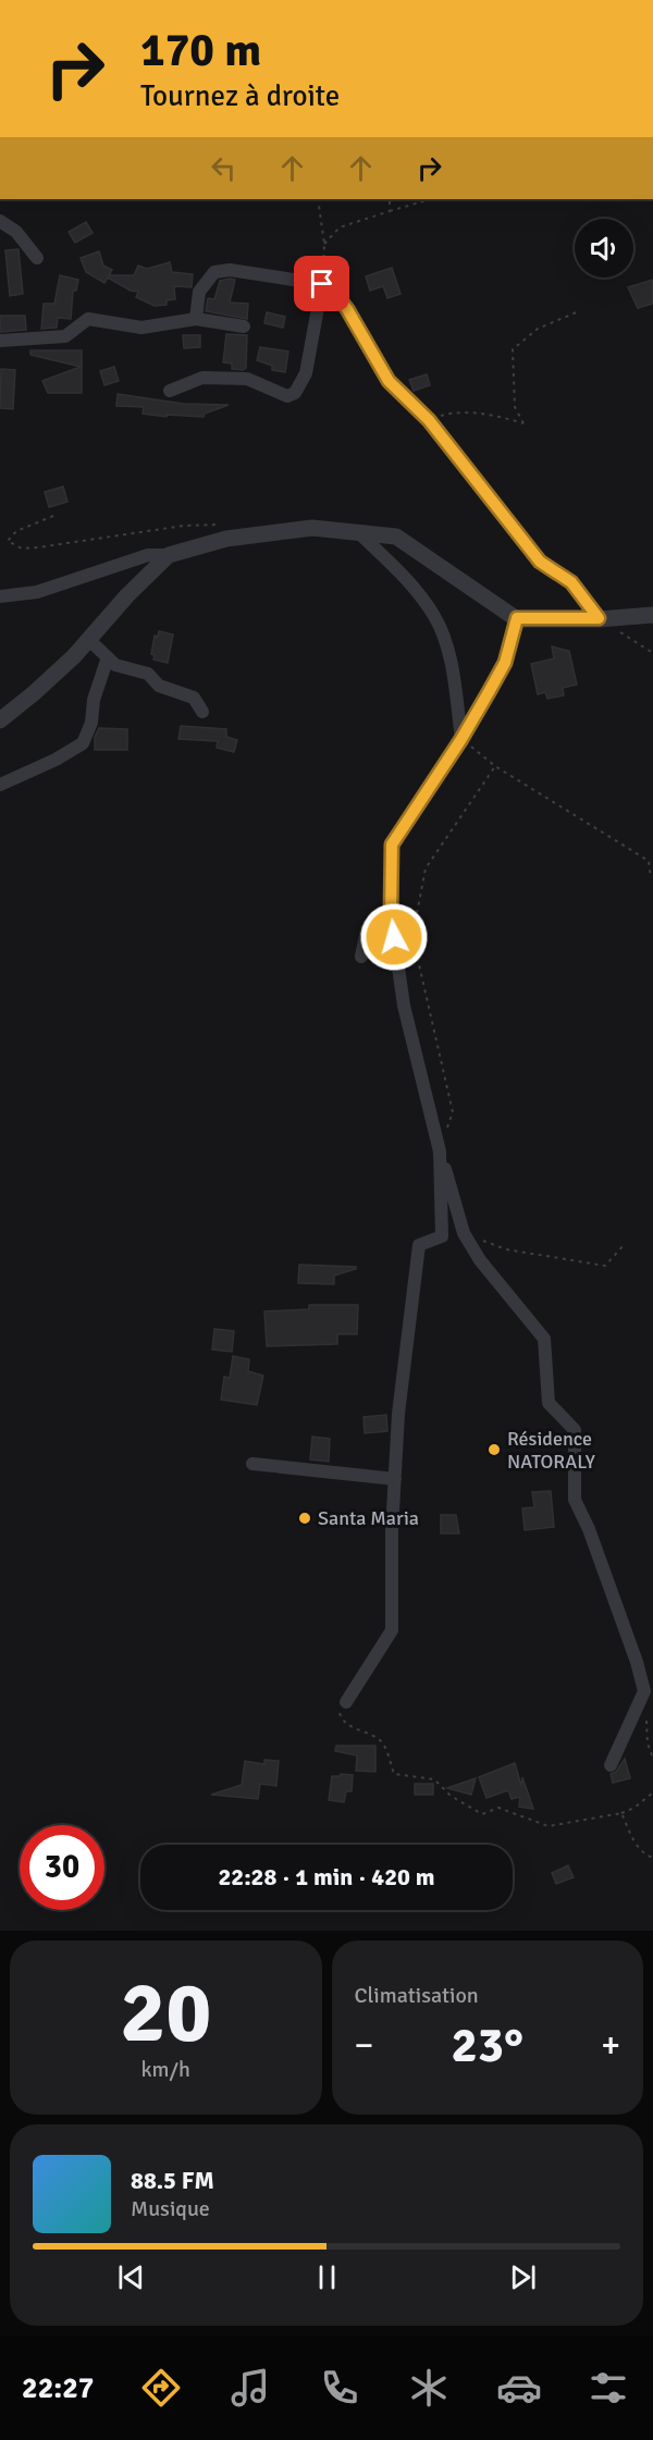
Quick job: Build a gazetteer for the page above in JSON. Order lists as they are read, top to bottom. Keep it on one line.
{"places":["Résidence NATORALY","Santa Maria"],"page":{"turn":["170 m","Tournez à droite"],"limit":"30","trip":"22:28 · 1 min · 420 m","tile":[["20","km/h"],"Climatisation"],"heat":["−","23°","+"],"song":["88.5 FM","Musique"],"tabs":"22:27"}}
